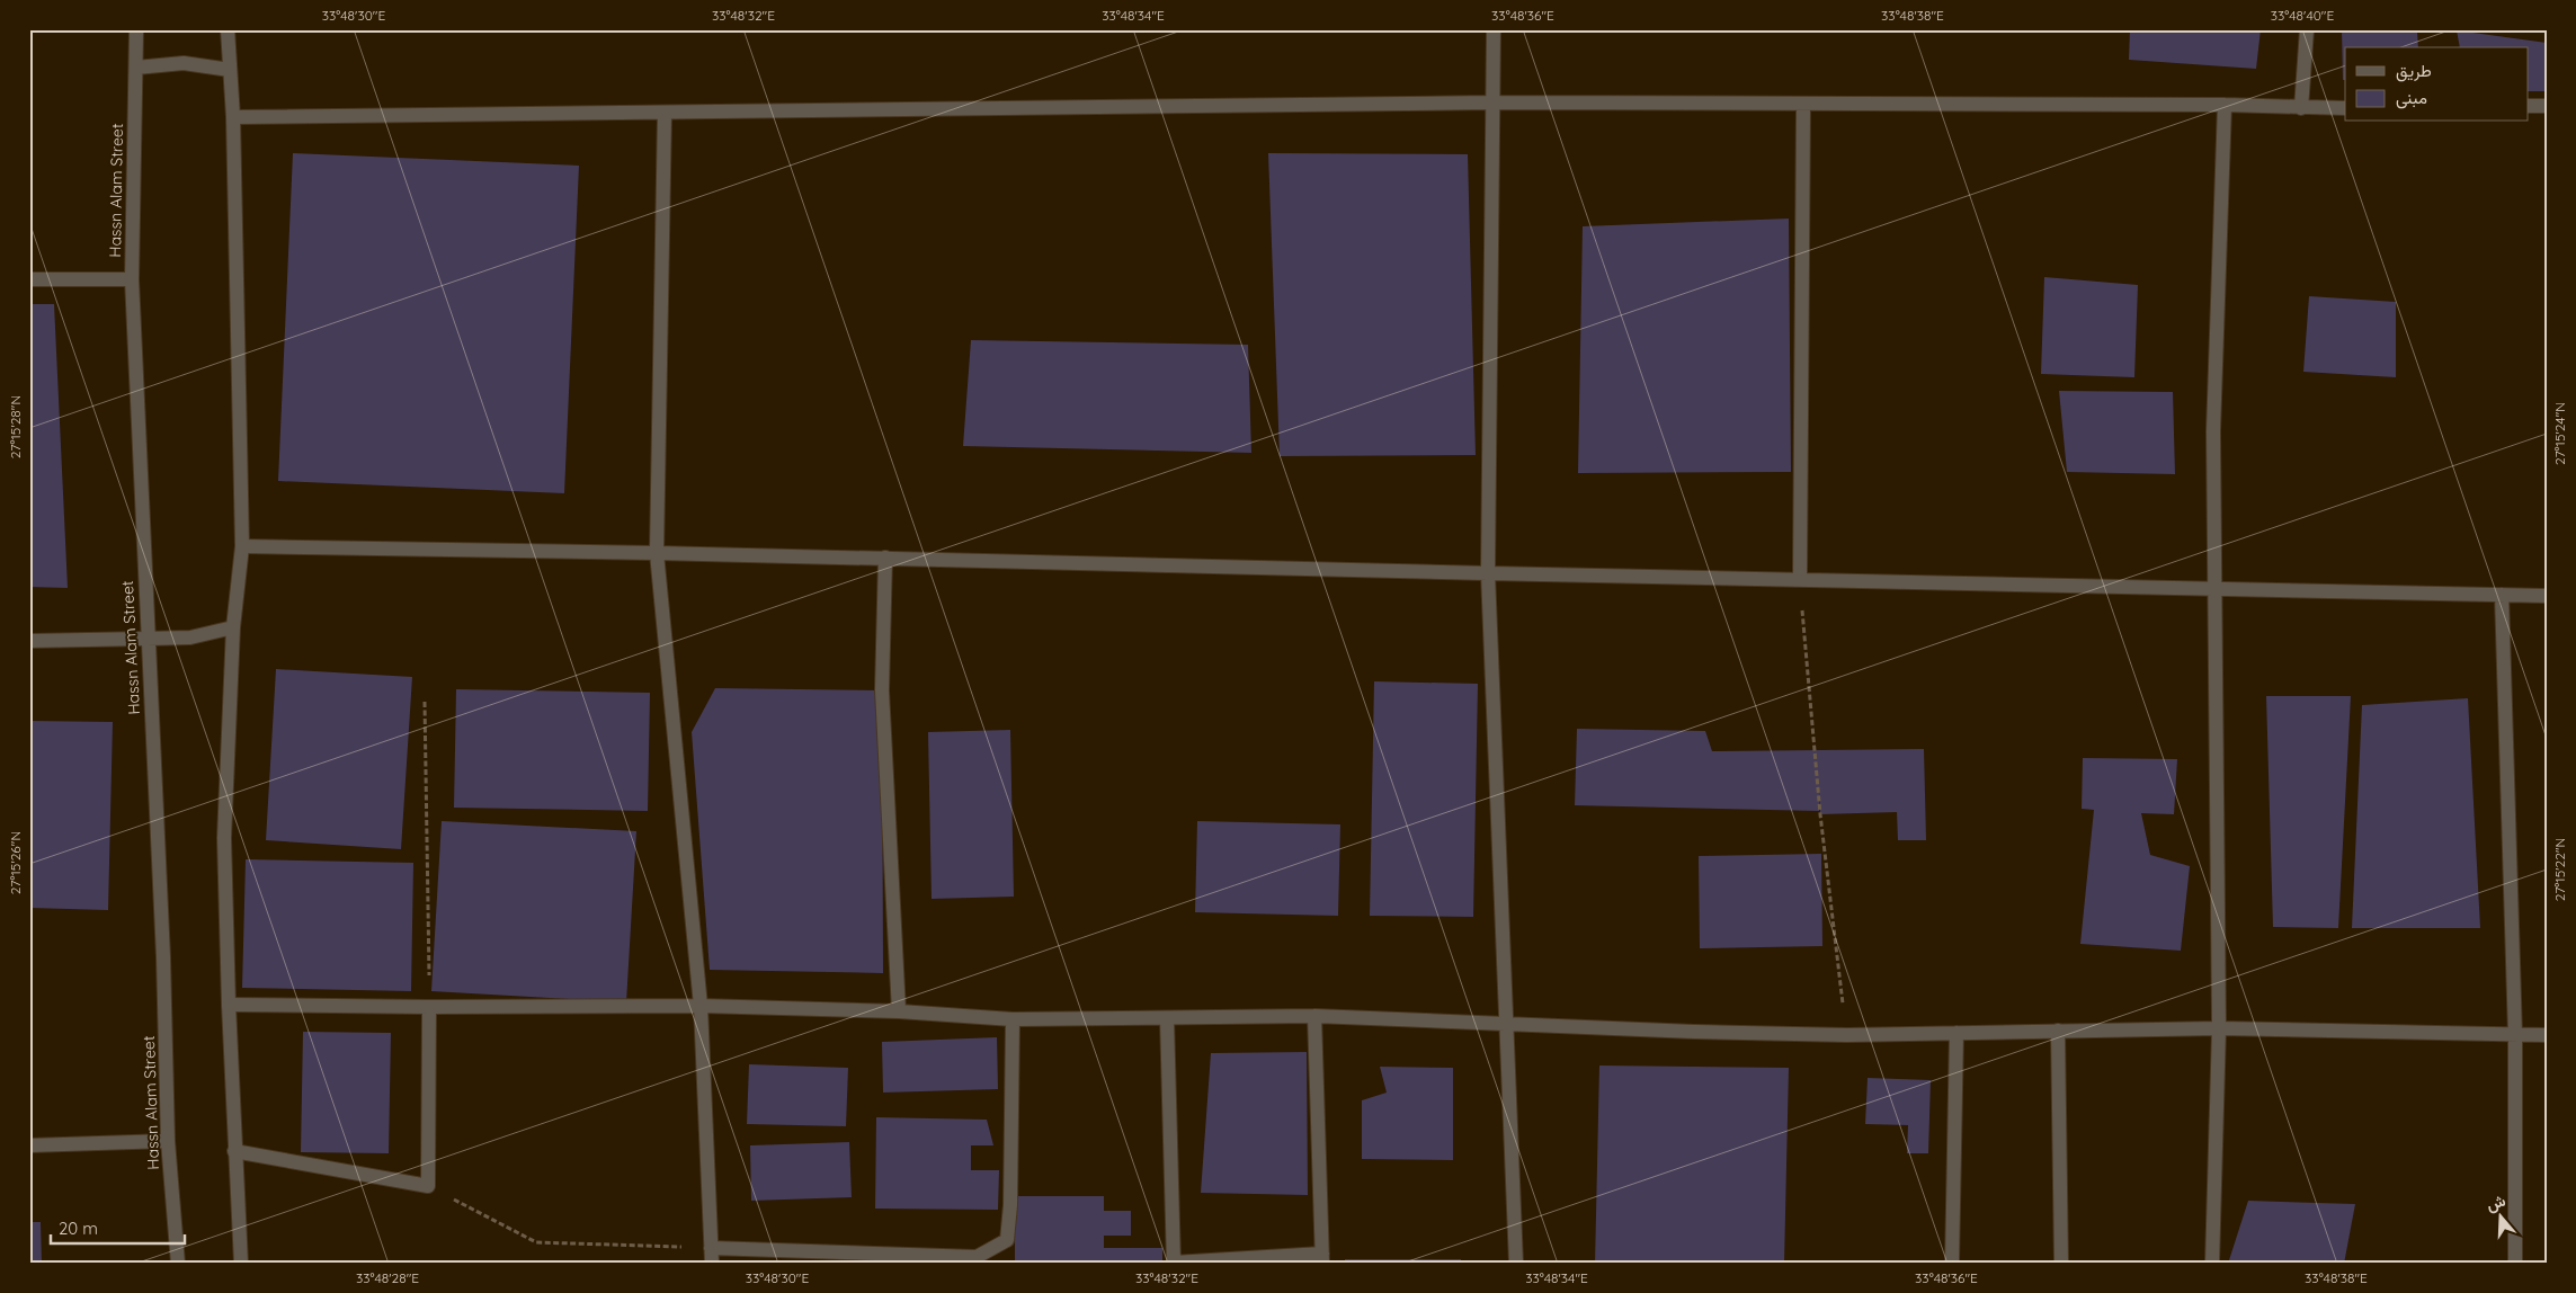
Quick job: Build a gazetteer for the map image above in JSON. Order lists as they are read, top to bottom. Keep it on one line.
{"streets":{"street":["Hassn Alam Street"]},"legend":["طريق","مبنى"],"scale_bar":"20 m","north":"top","coordinates":["33°48'30\"E","33°48'32\"E","33°48'34\"E","33°48'36\"E","33°48'38\"E","33°48'40\"E","27°15'28\"N","27°15'24\"N","27°15'26\"N","27°15'22\"N","33°48'28\"E"]}
